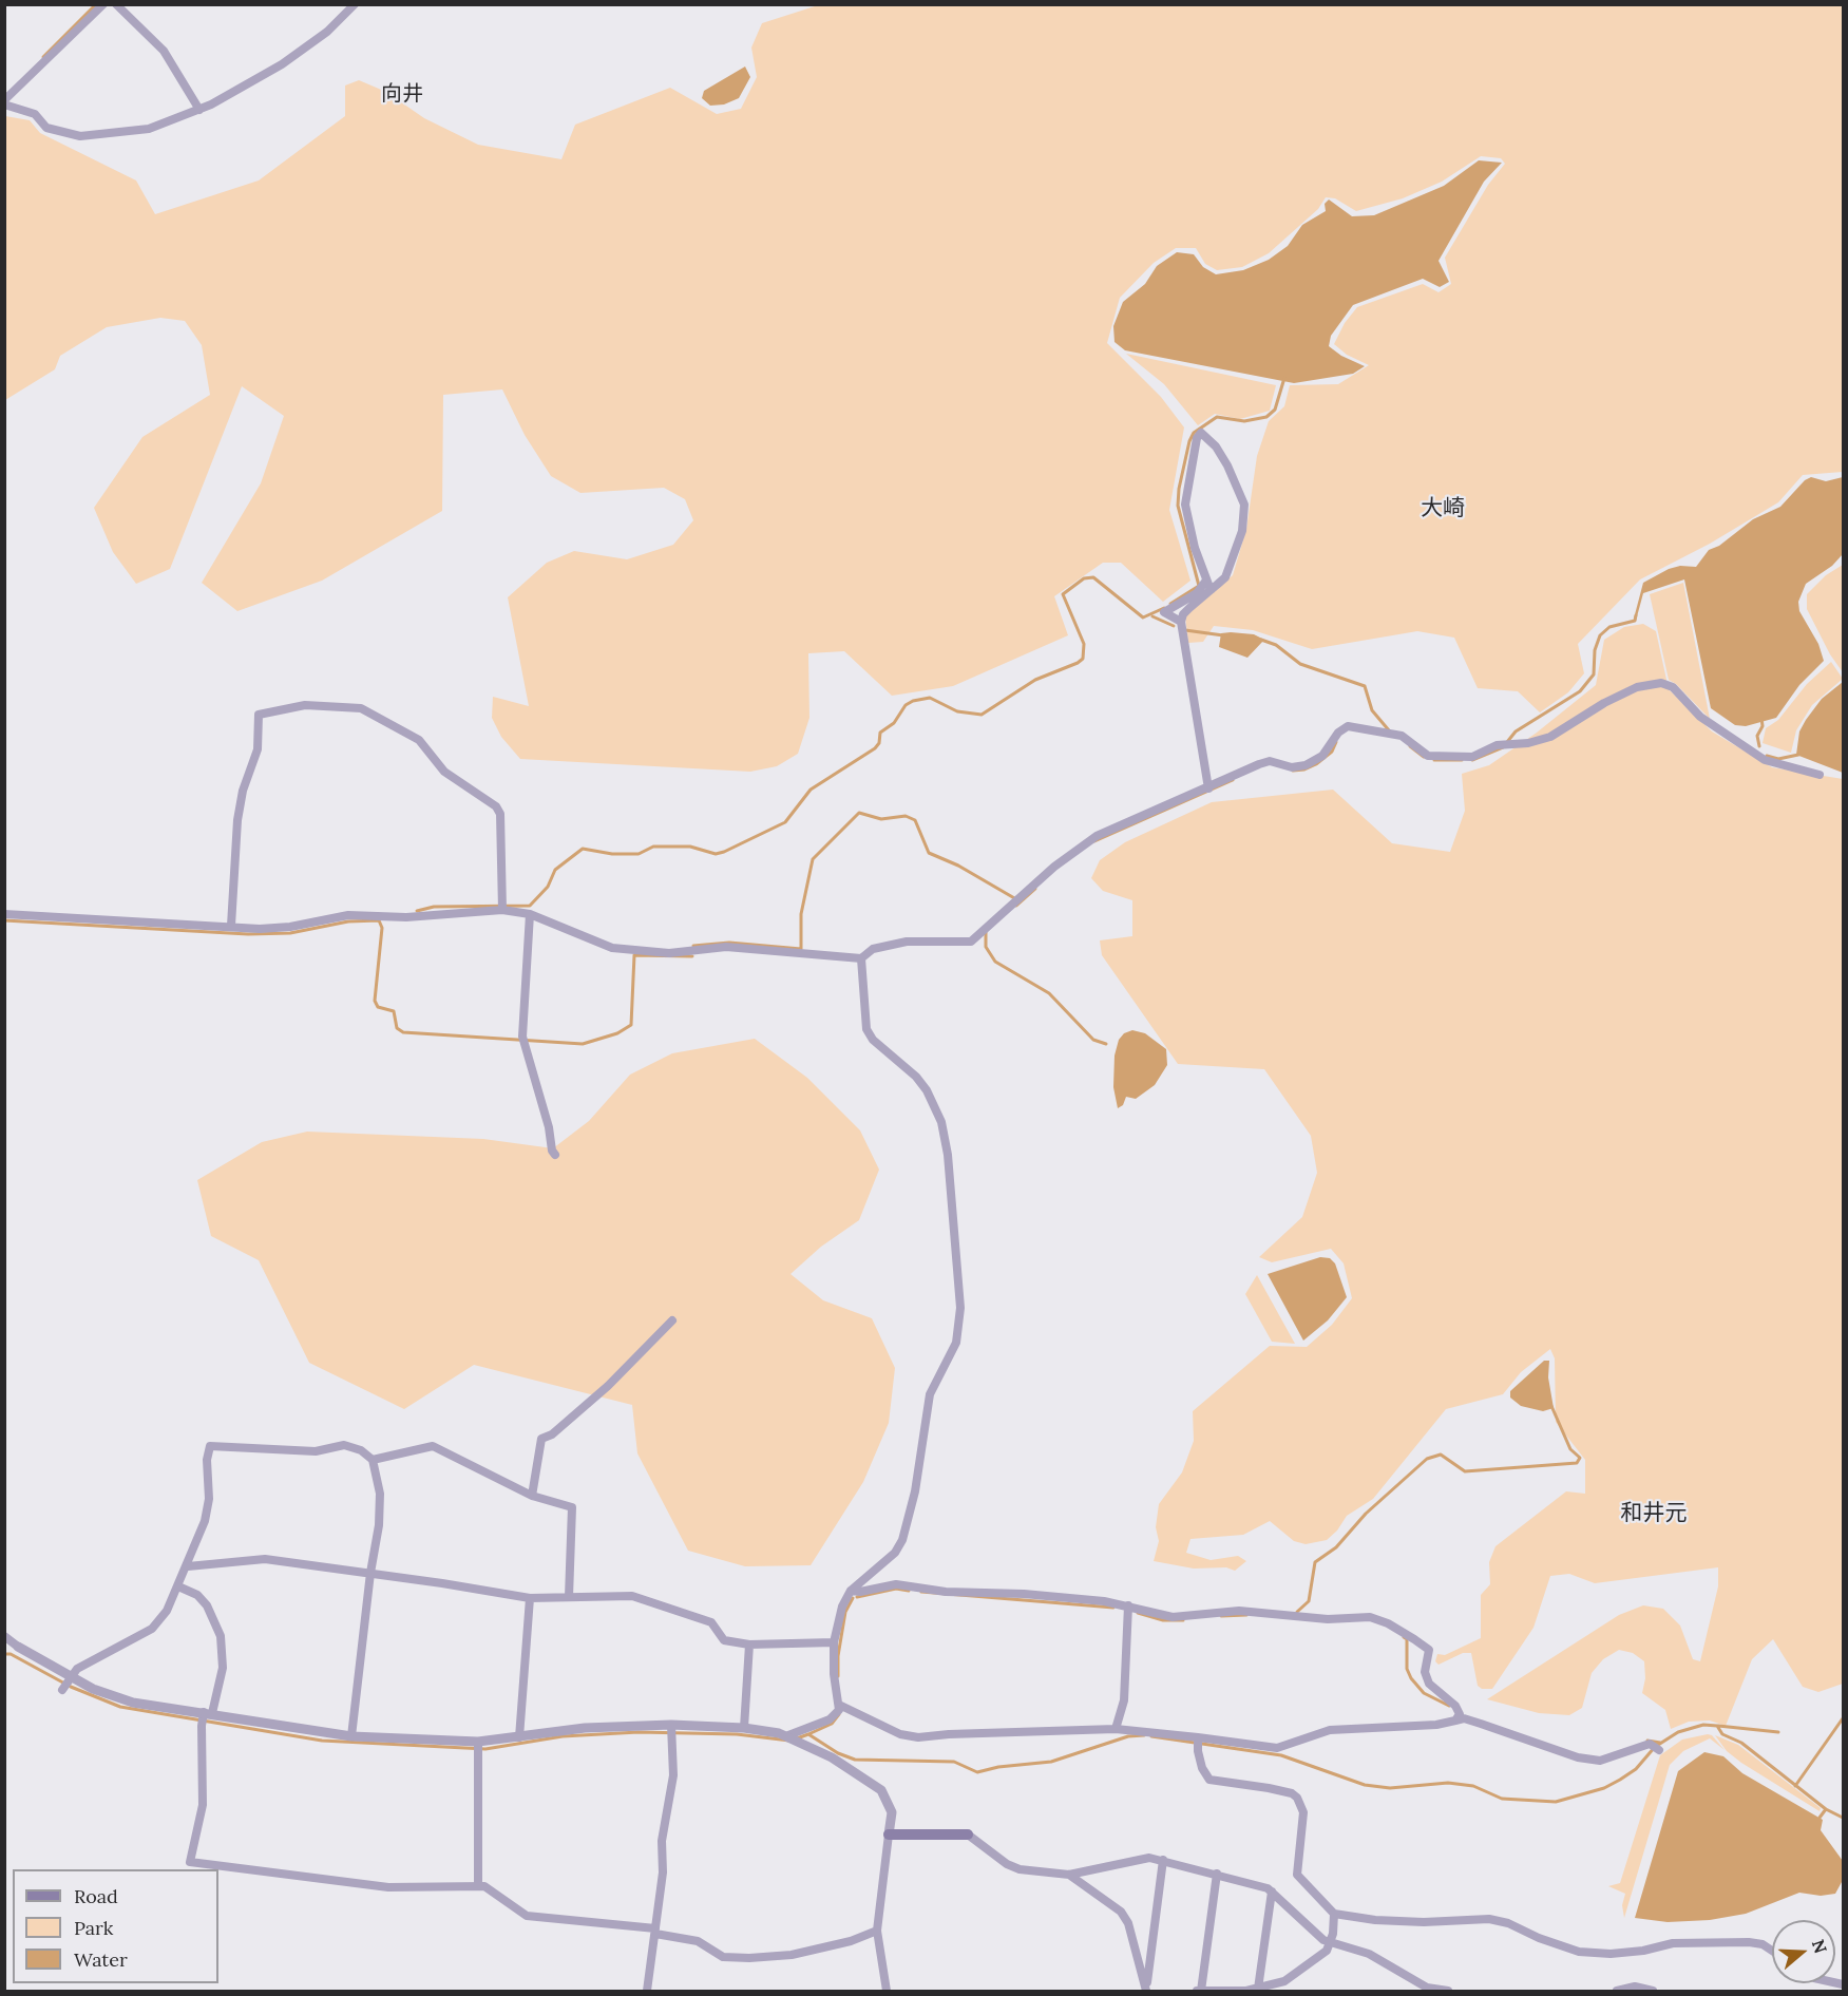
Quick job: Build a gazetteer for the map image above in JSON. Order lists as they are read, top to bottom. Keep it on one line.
{"districts":["向井","大崎","和井元"],"legend":["Road","Park","Water"],"north":"right"}
